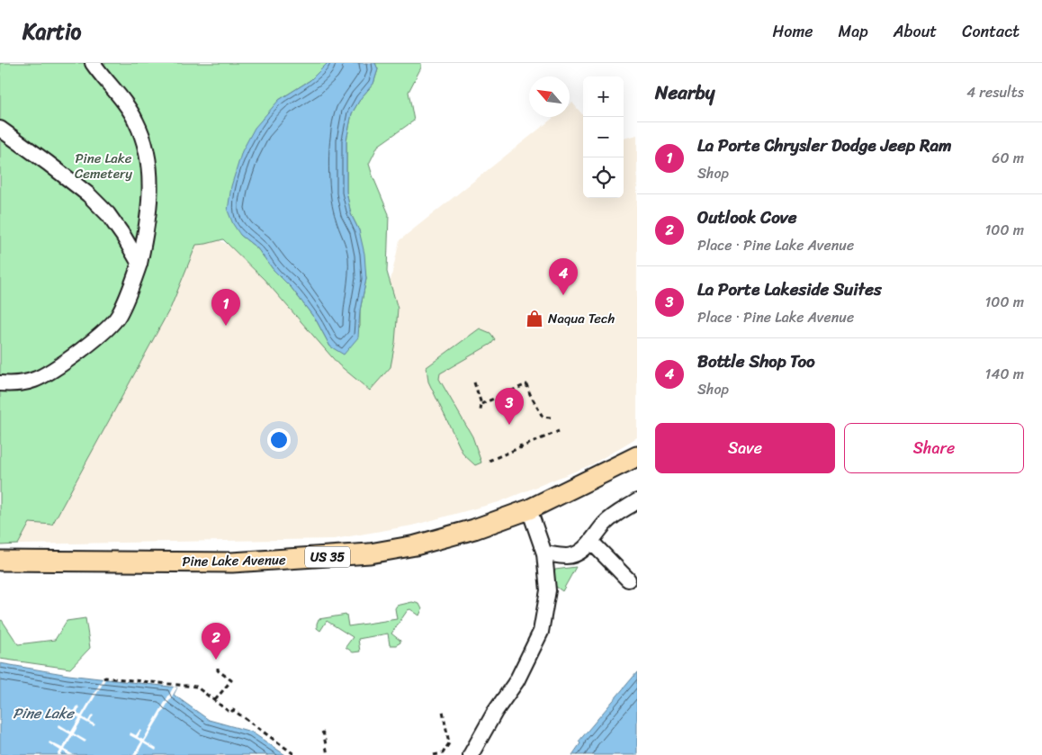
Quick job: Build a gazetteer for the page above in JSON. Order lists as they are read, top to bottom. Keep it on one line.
{"streets":{"main road":["US 35","Pine Lake Avenue"]},"water":["Pine Lake"],"parks":["Pine Lake Cemetery"],"places":{"shop":["Naqua Tech"]},"north":"top left","page":{"header":"Kartio","nav":["Home","Map","About","Contact"],"heading":["Nearby","4 results"],"map_buttons":["+","−"],"list":[{"mark":"1","name":"La Porte Chrysler Dodge Jeep Ram","note":"Shop","value":"60 m"},{"mark":"2","name":"Outlook Cove","note":"Place · Pine Lake Avenue","value":"100 m"},{"mark":"3","name":"La Porte Lakeside Suites","note":"Place · Pine Lake Avenue","value":"100 m"},{"mark":"4","name":"Bottle Shop Too","note":"Shop","value":"140 m"}],"pins":["4","1","3","2"],"buttons":["Save","Share"]}}
